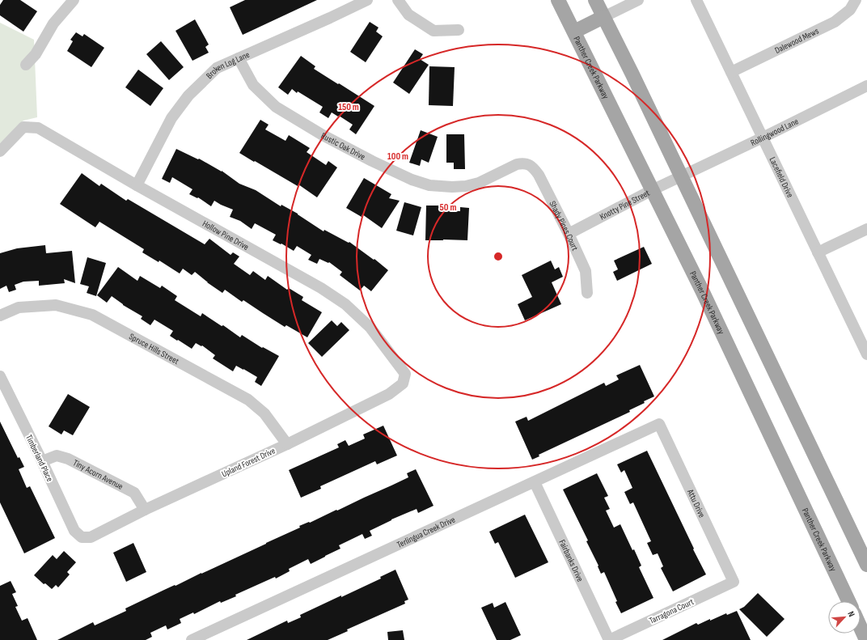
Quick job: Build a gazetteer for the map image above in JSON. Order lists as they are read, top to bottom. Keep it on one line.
{"streets":{"main road":["Panther Creek Parkway"],"street":["Dalewood Mews","Broken Log Lane","Rollingwood Lane","Rustic Oak Drive","Lacefield Drive","Knotty Pine Street","Shady Pines Court","Hollow Pine Drive","Spruce Hills Street","Timberland Place","Upland Forest Drive","Tiny Acorn Avenue","Attu Drive","Terlingua Creek Drive","Fairbanks Drive","Tarragona Court"]},"crossings":[["Dalewood Mews","Lacefield Drive"],["Broken Log Lane","Rustic Oak Drive"],["Broken Log Lane","Hollow Pine Drive"],["Panther Creek Parkway","Knotty Pine Street"],["Rollingwood Lane","Lacefield Drive"],["Rollingwood Lane","Knotty Pine Street"],["Rustic Oak Drive","Shady Pines Court"],["Knotty Pine Street","Shady Pines Court"],["Hollow Pine Drive","Upland Forest Drive"],["Spruce Hills Street","Upland Forest Drive"],["Timberland Place","Upland Forest Drive"],["Timberland Place","Tiny Acorn Avenue"],["Upland Forest Drive","Tiny Acorn Avenue"],["Attu Drive","Terlingua Creek Drive"],["Attu Drive","Tarragona Court"],["Terlingua Creek Drive","Fairbanks Drive"],["Fairbanks Drive","Tarragona Court"]],"north":"top right","rings":["150 m","100 m","50 m"]}
